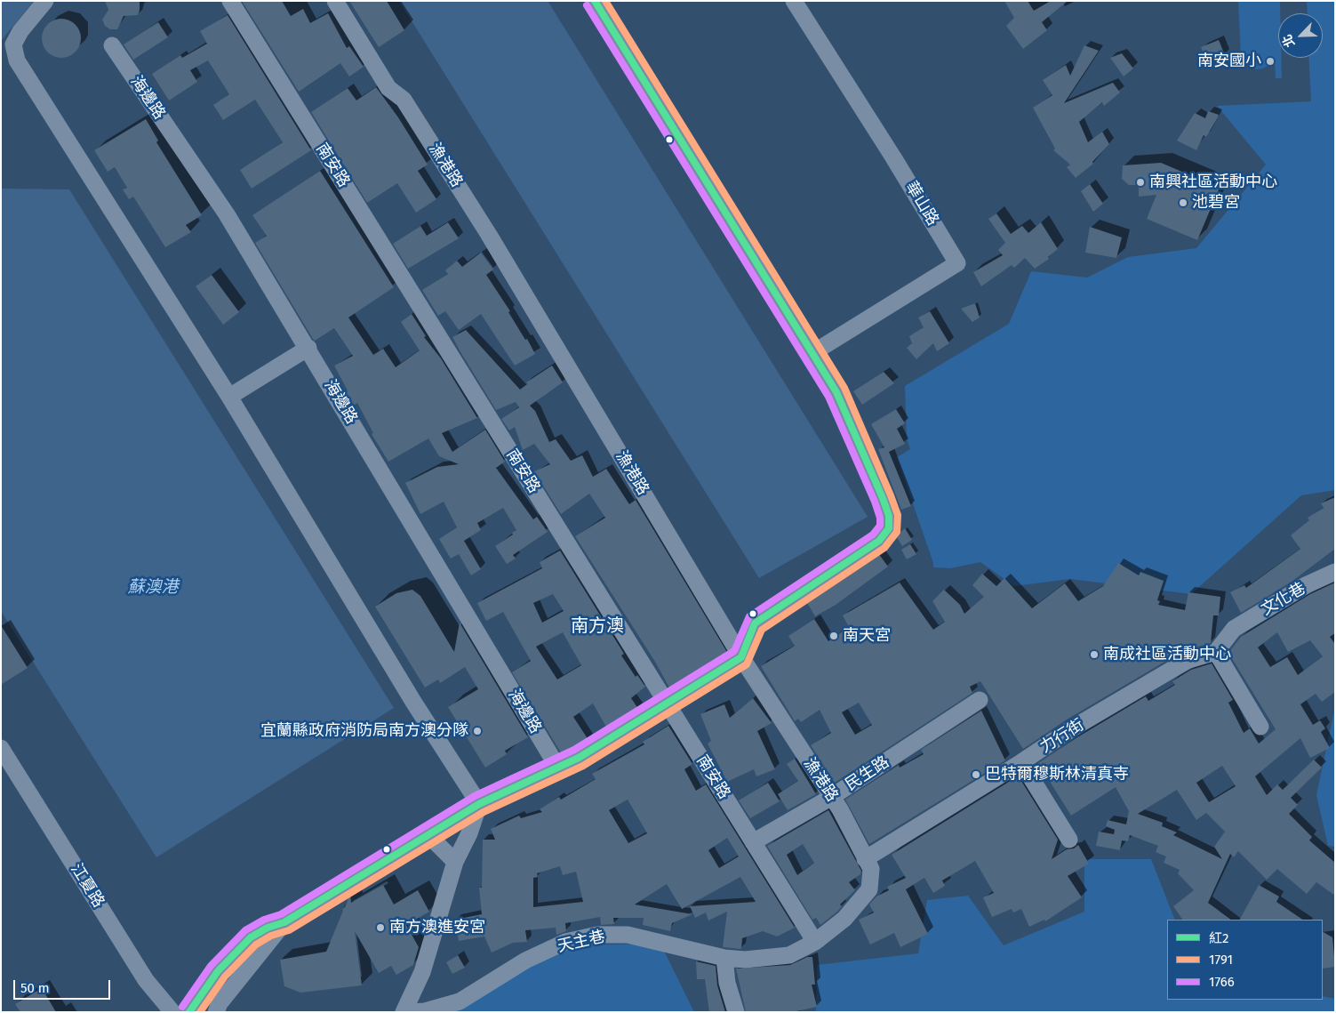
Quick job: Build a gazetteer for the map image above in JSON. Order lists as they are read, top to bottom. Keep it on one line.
{"streets":{"street":["海邊路","南安路","漁港路","華山路","文化巷","力行街","民生路","江夏路","天主巷"]},"crossings":[["南安路","漁港路"],["南安路","民生路"],["南安路","天主巷"],["漁港路","力行街"],["漁港路","民生路"],["漁港路","天主巷"],["文化巷","力行街"]],"districts":["南方澳"],"water":["蘇澳港"],"places":["南安國小","南興社區活動中心","池碧宮","南天宮","南成社區活動中心","宜蘭縣政府消防局南方澳分隊","巴特爾穆斯林清真寺","南方澳進安宮"],"lines":["transit line 紅2","transit line 1791","transit line 1766"],"legend":["紅2","1791","1766"],"scale_bar":"50 m","north":"bottom left"}
